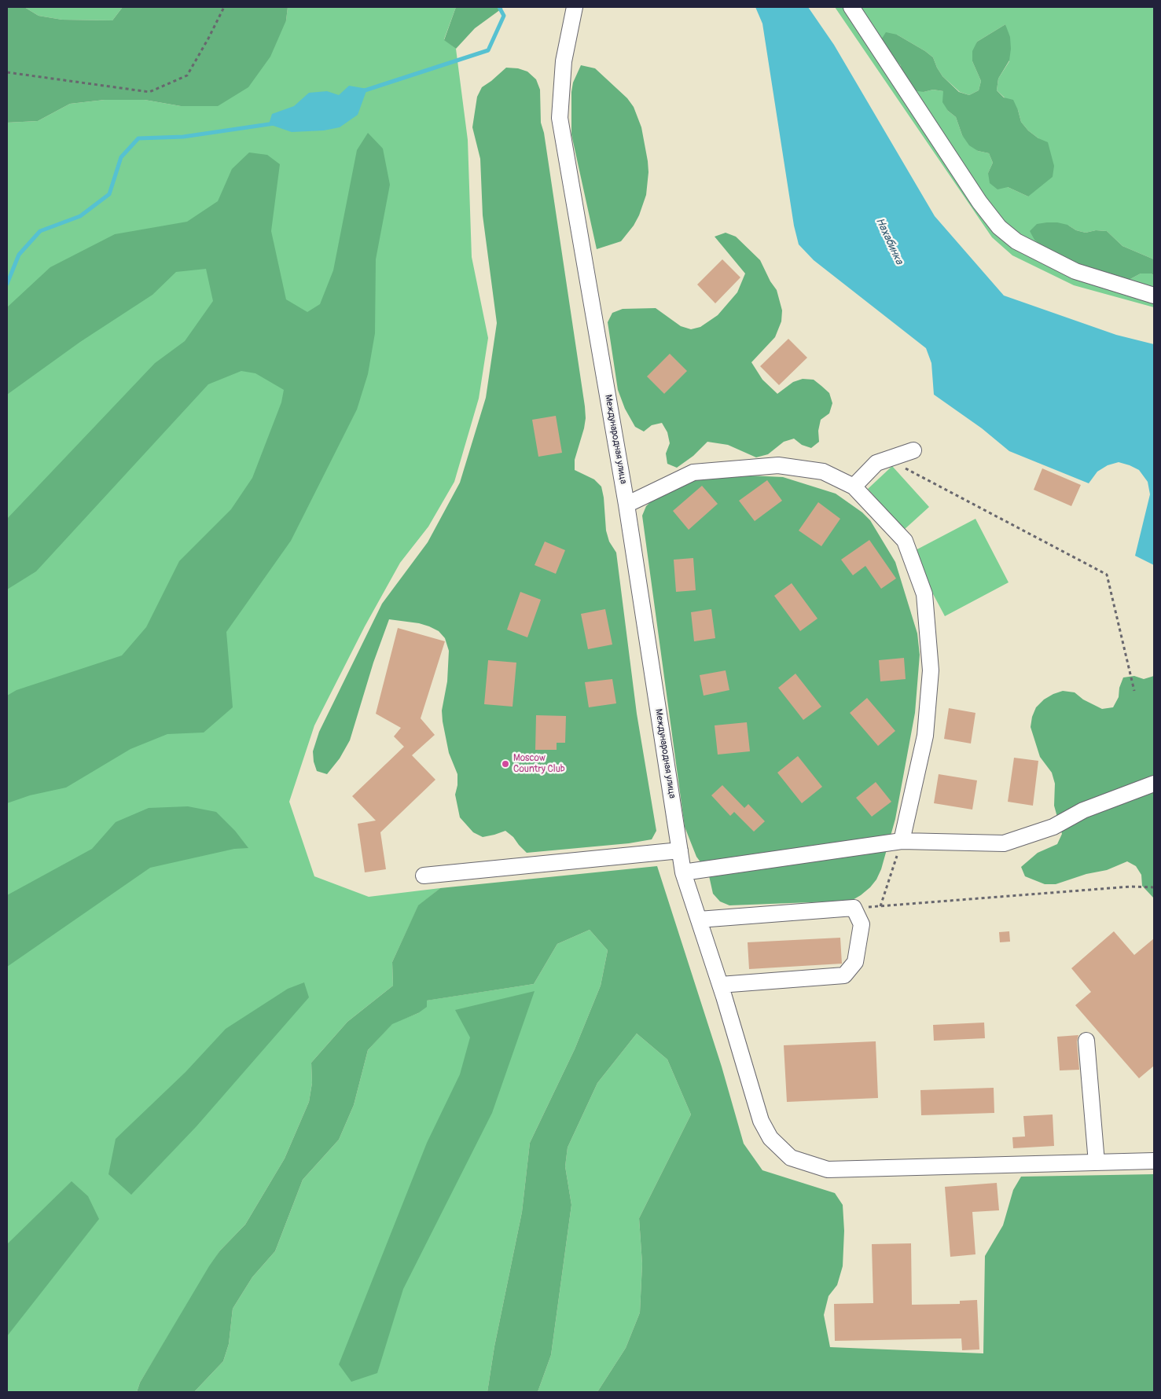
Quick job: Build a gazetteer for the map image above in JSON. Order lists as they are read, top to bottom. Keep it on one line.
{"streets":{"street":["Международная улица"]},"water":["Нахабинка"],"places":["Moscow Country Club"]}
